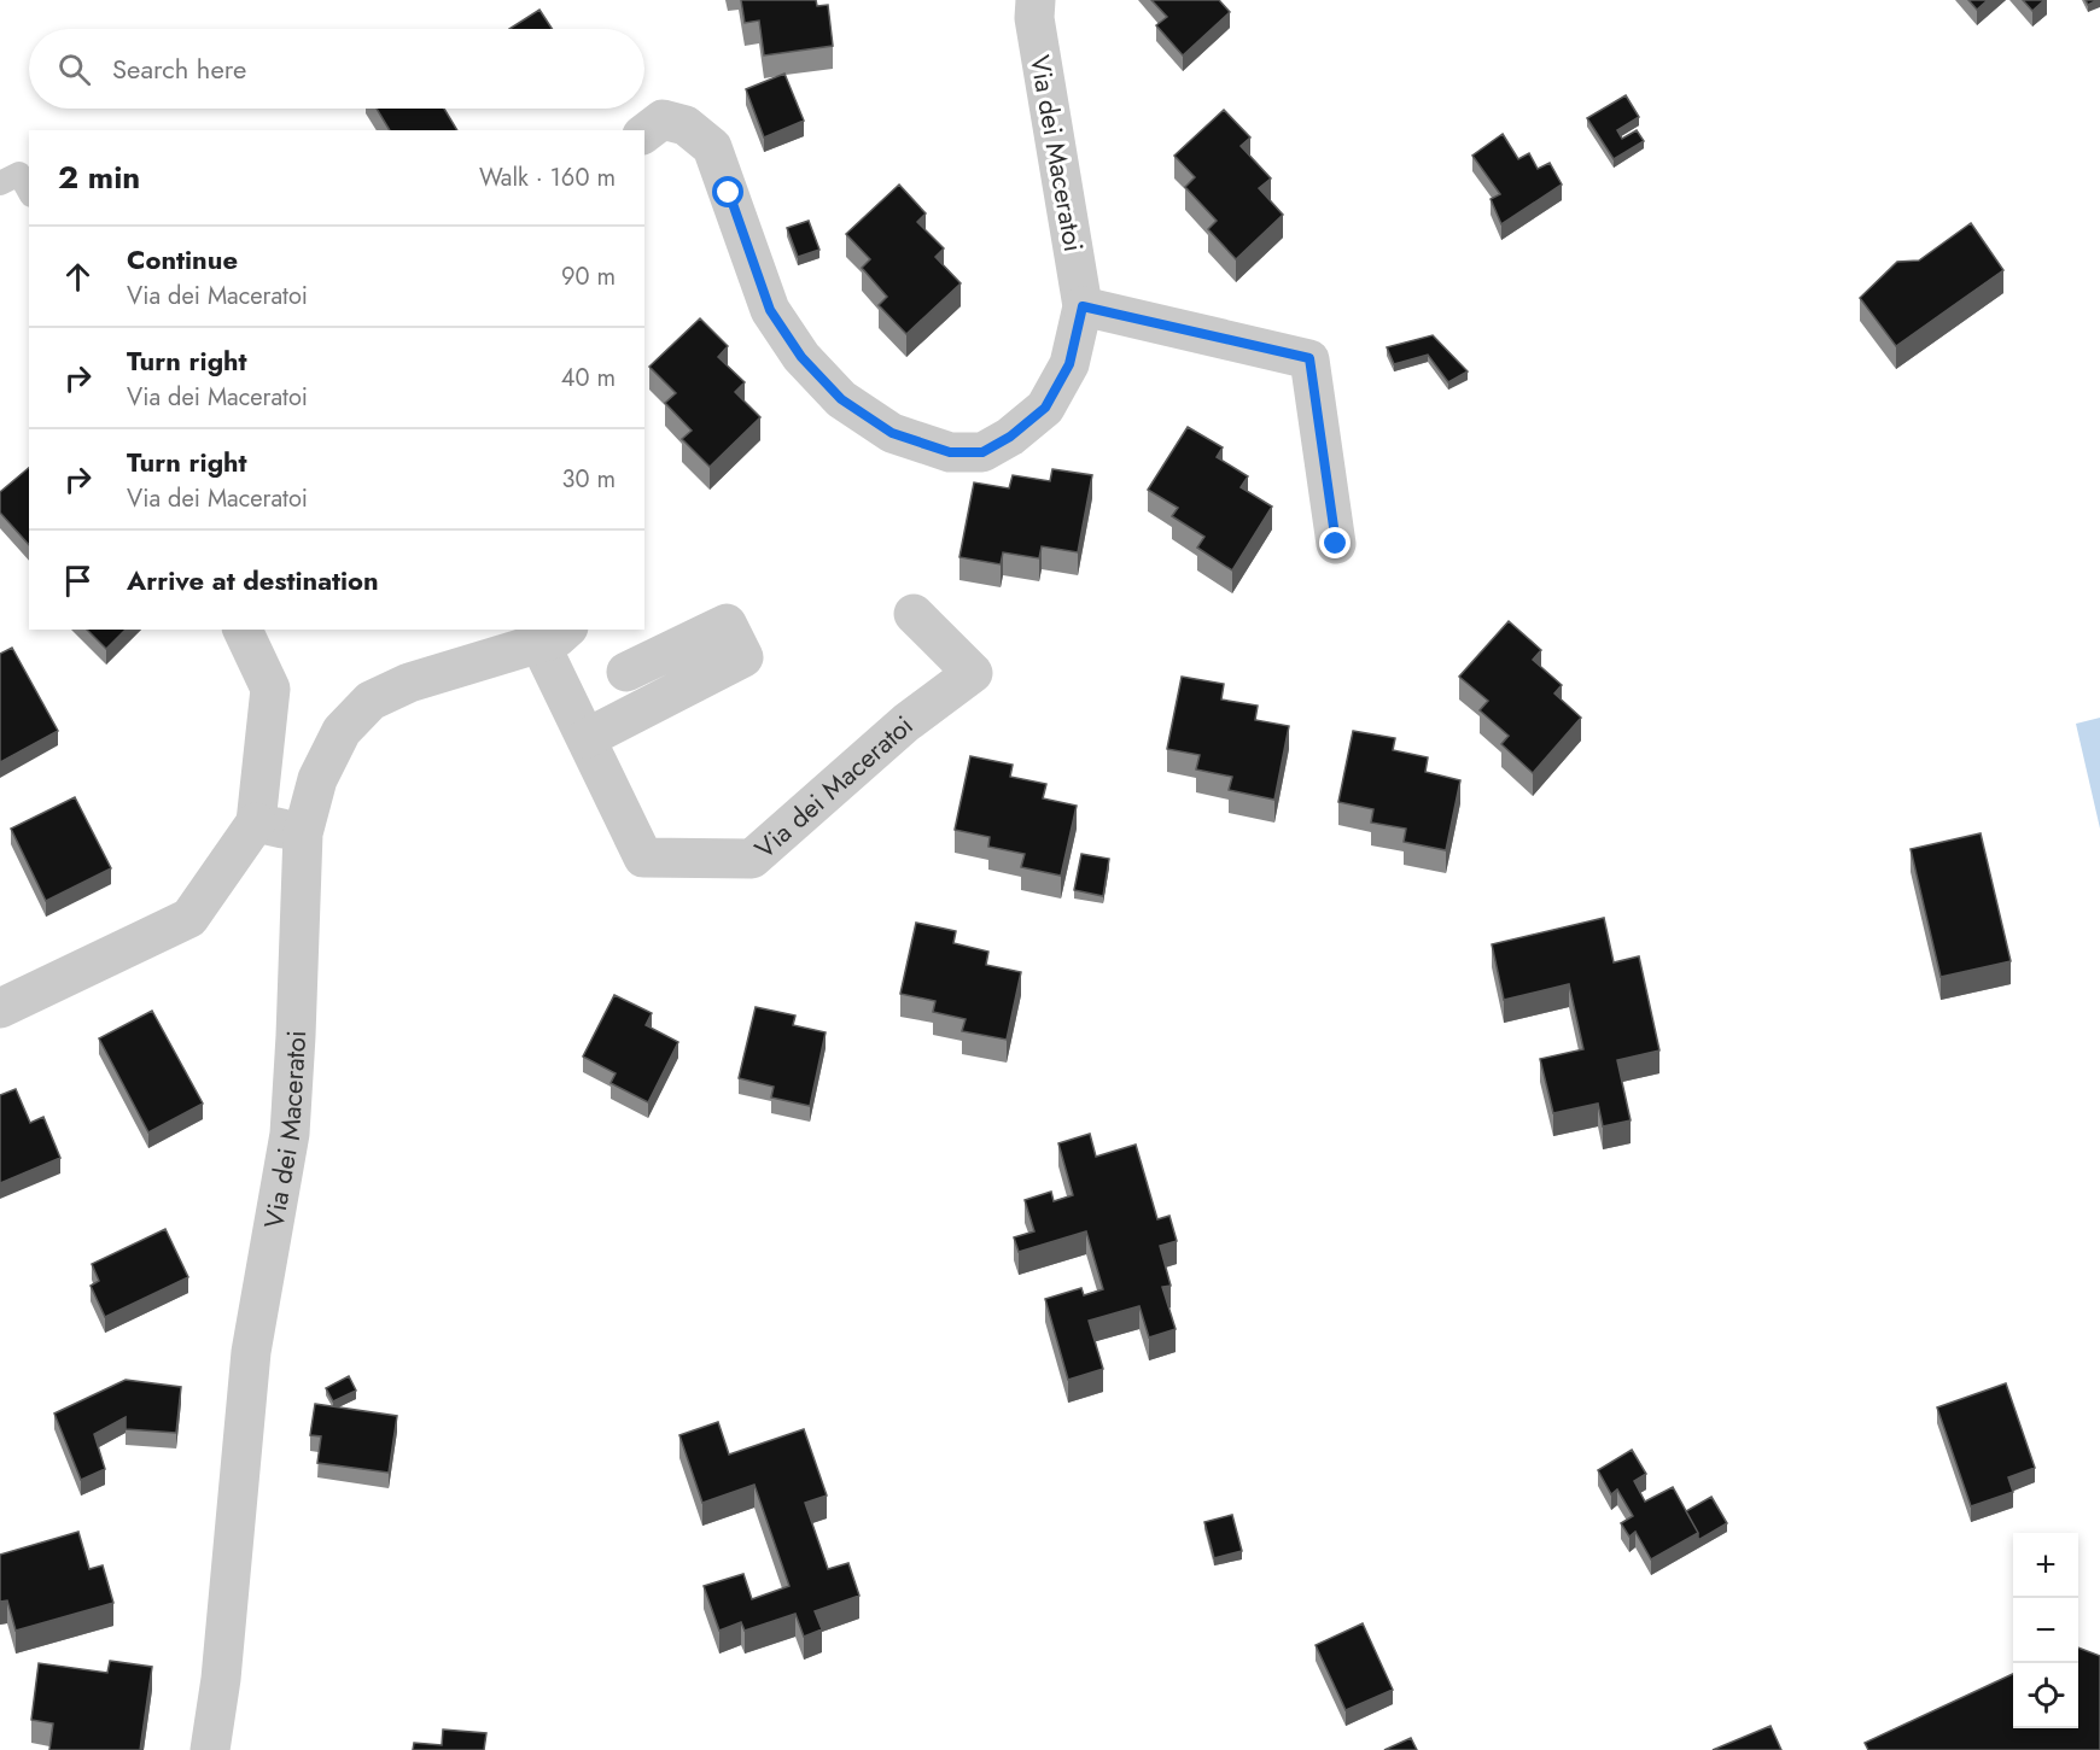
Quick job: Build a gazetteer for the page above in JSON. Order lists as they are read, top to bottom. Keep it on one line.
{"streets":{"street":["Via dei Maceratoi"]},"page":{"search":"Search here","heading":["2 min","Walk · 160 m"],"list":[["Continue","Via dei Maceratoi","90 m"],["Turn right","Via dei Maceratoi","40 m"],["Turn right","Via dei Maceratoi","30 m"],"Arrive at destination"],"map_buttons":["+","−"]}}
